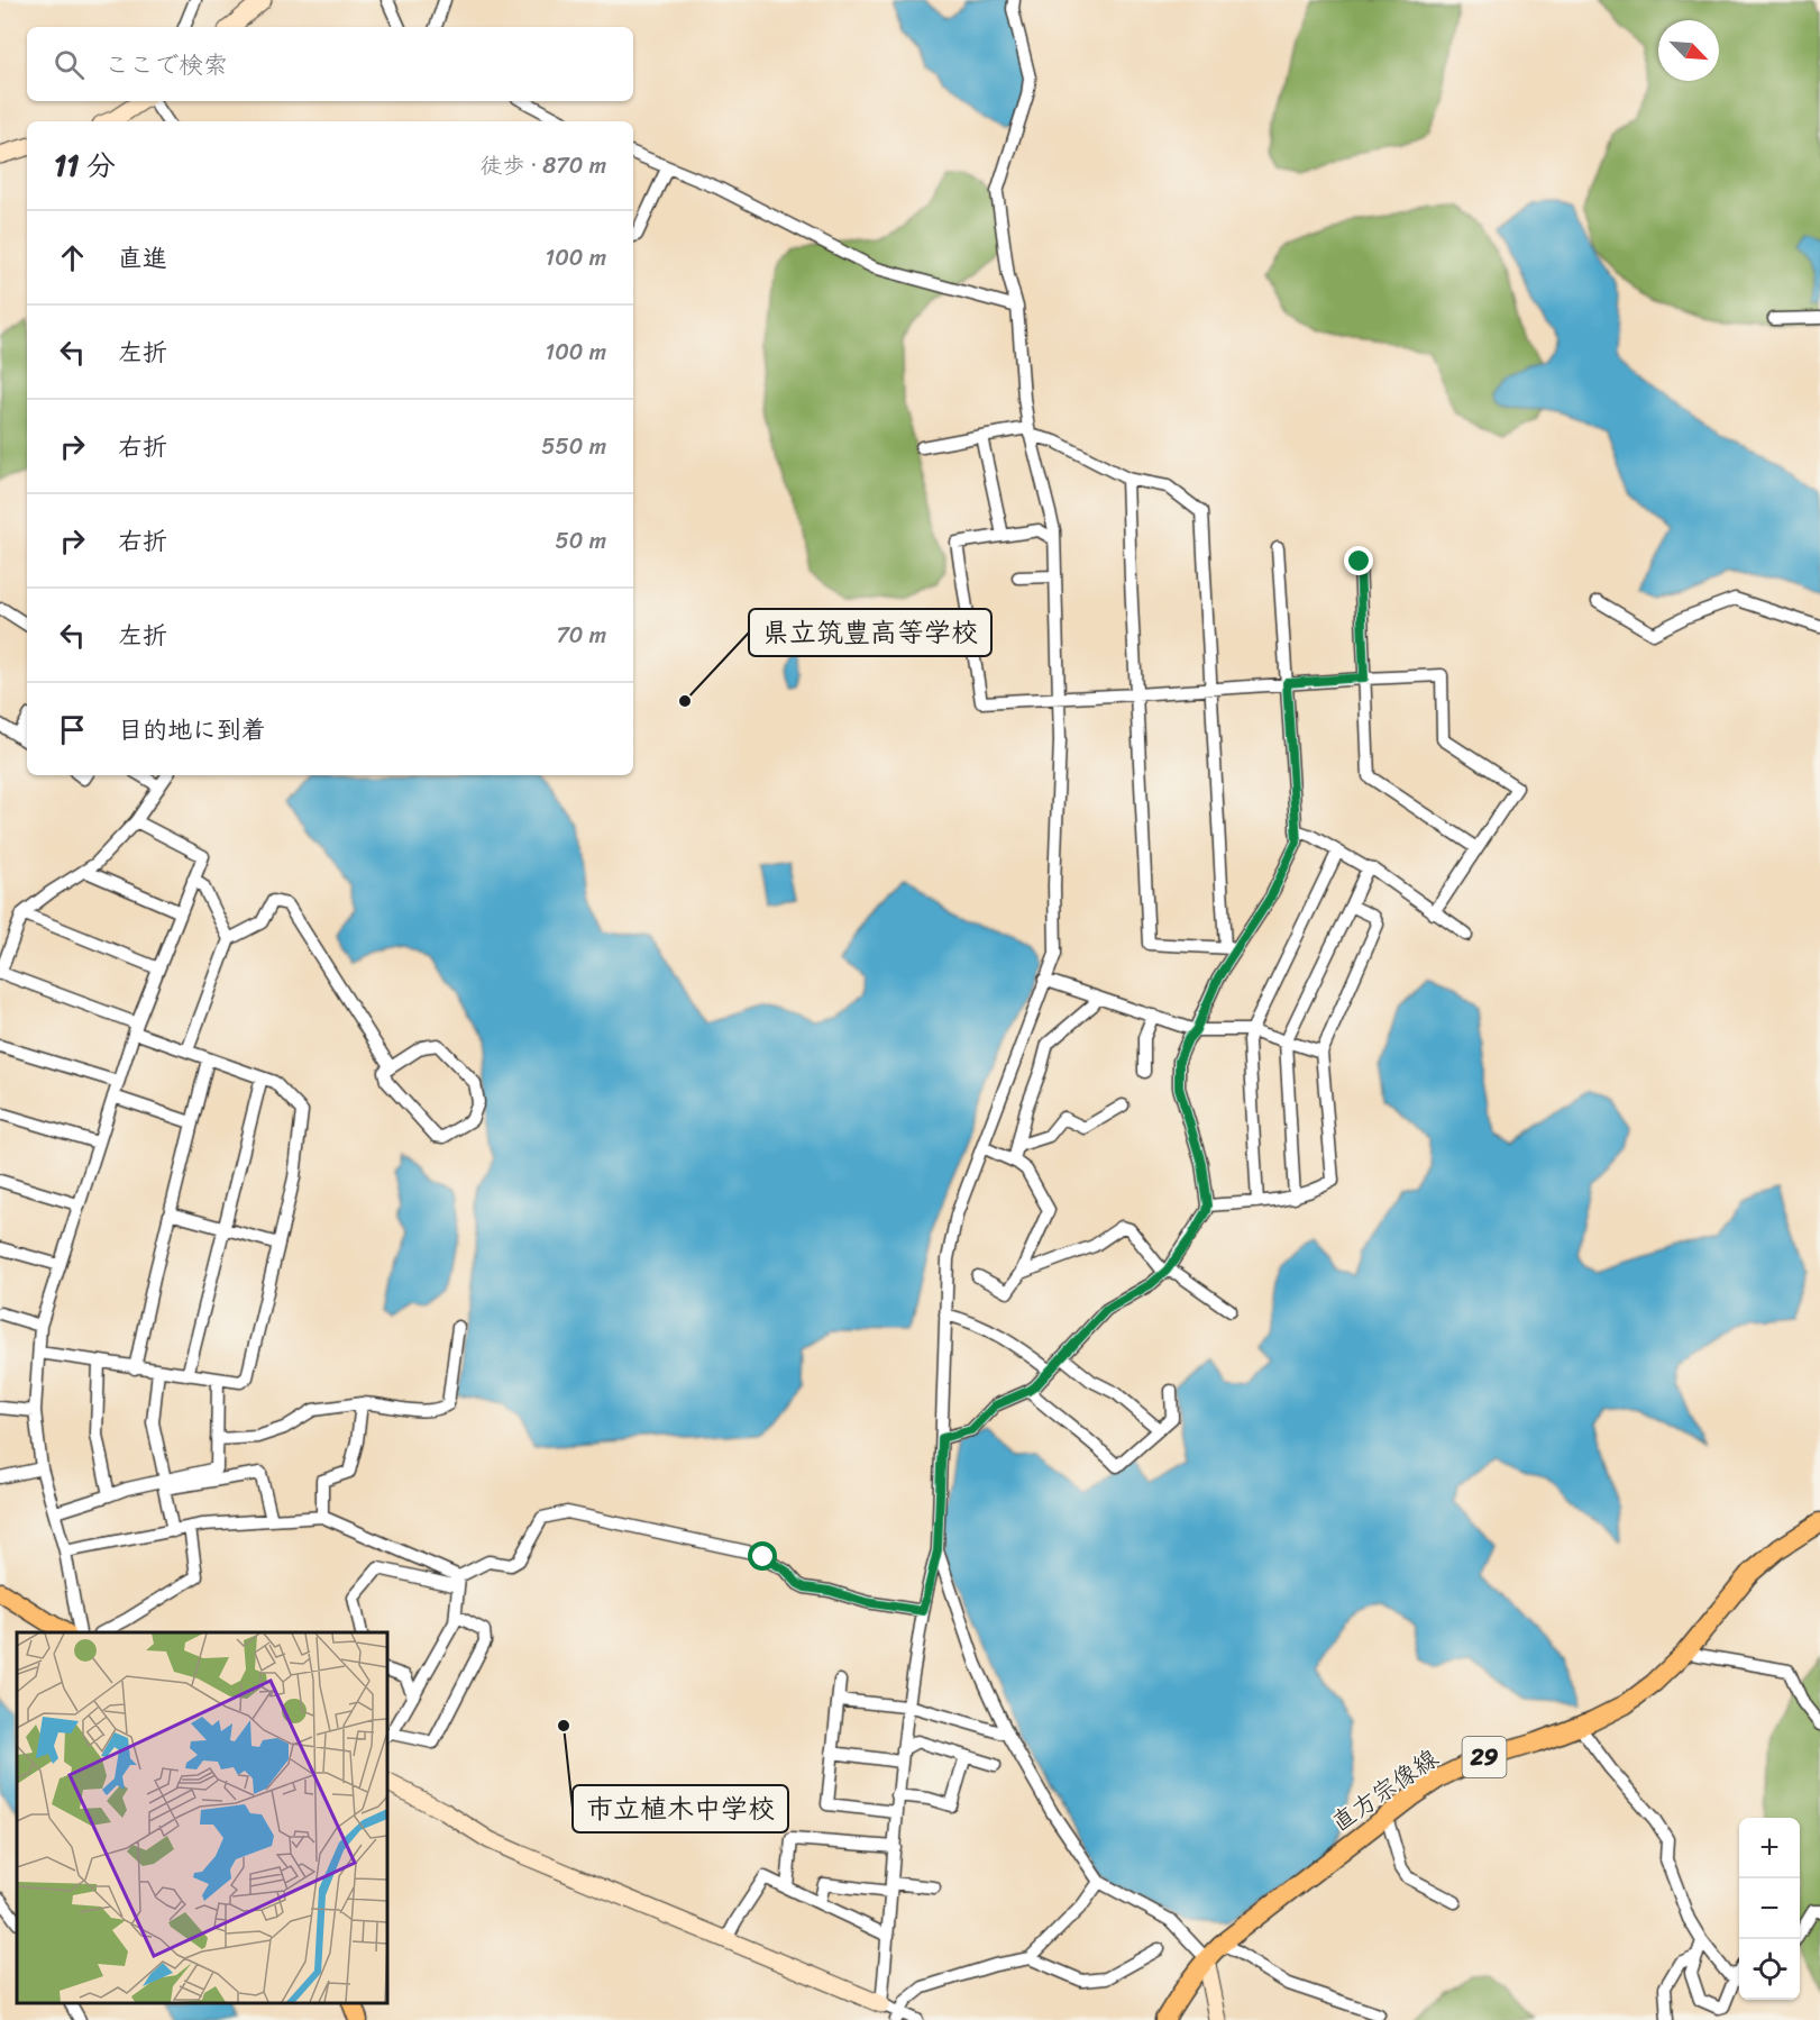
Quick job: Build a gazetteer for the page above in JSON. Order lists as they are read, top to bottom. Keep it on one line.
{"streets":{"main road":["29","直方宗像線"]},"places":["県立筑豊高等学校","市立植木中学校"],"north":"bottom right","page":{"search":"ここで検索","heading":["11 分","徒歩 · 870 m"],"list":[["直進","100 m"],["左折","100 m"],["右折","550 m"],["右折","50 m"],["左折","70 m"],"目的地に到着"],"map_buttons":["+","−"]}}
